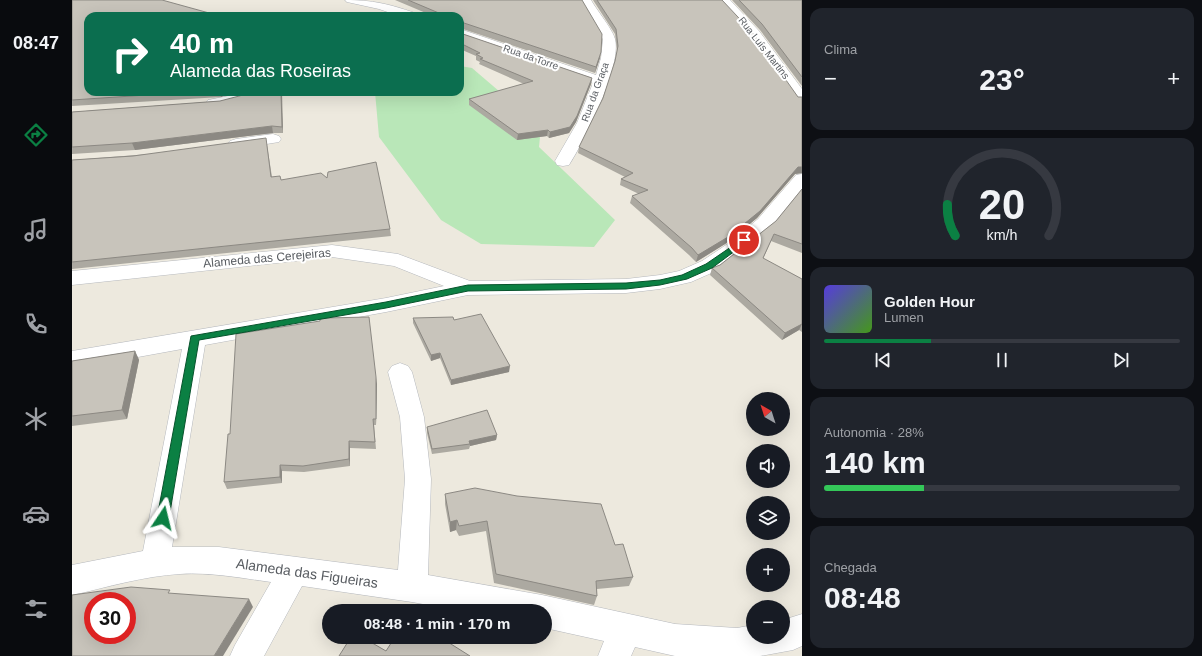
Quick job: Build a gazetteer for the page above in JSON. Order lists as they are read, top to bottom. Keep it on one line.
{"streets":{"street":["Rua Luís Martins","Rua da Torre","Rua da Graça","Alameda das Cerejeiras","Alameda das Figueiras"]},"crossings":[["Rua da Torre","Rua da Graça"]],"north":"top left","page":{"tabs":"08:47","tile":["Clima",["Autonomia · 28%","140 km"],["Chegada","08:48"]],"turn":["40 m","Alameda das Roseiras"],"heat":["−","23°","+"],"song":["Golden Hour","Lumen"],"map_buttons":["+","−"],"limit":"30","trip":"08:48 · 1 min · 170 m","gauge":["20","km/h"]}}
